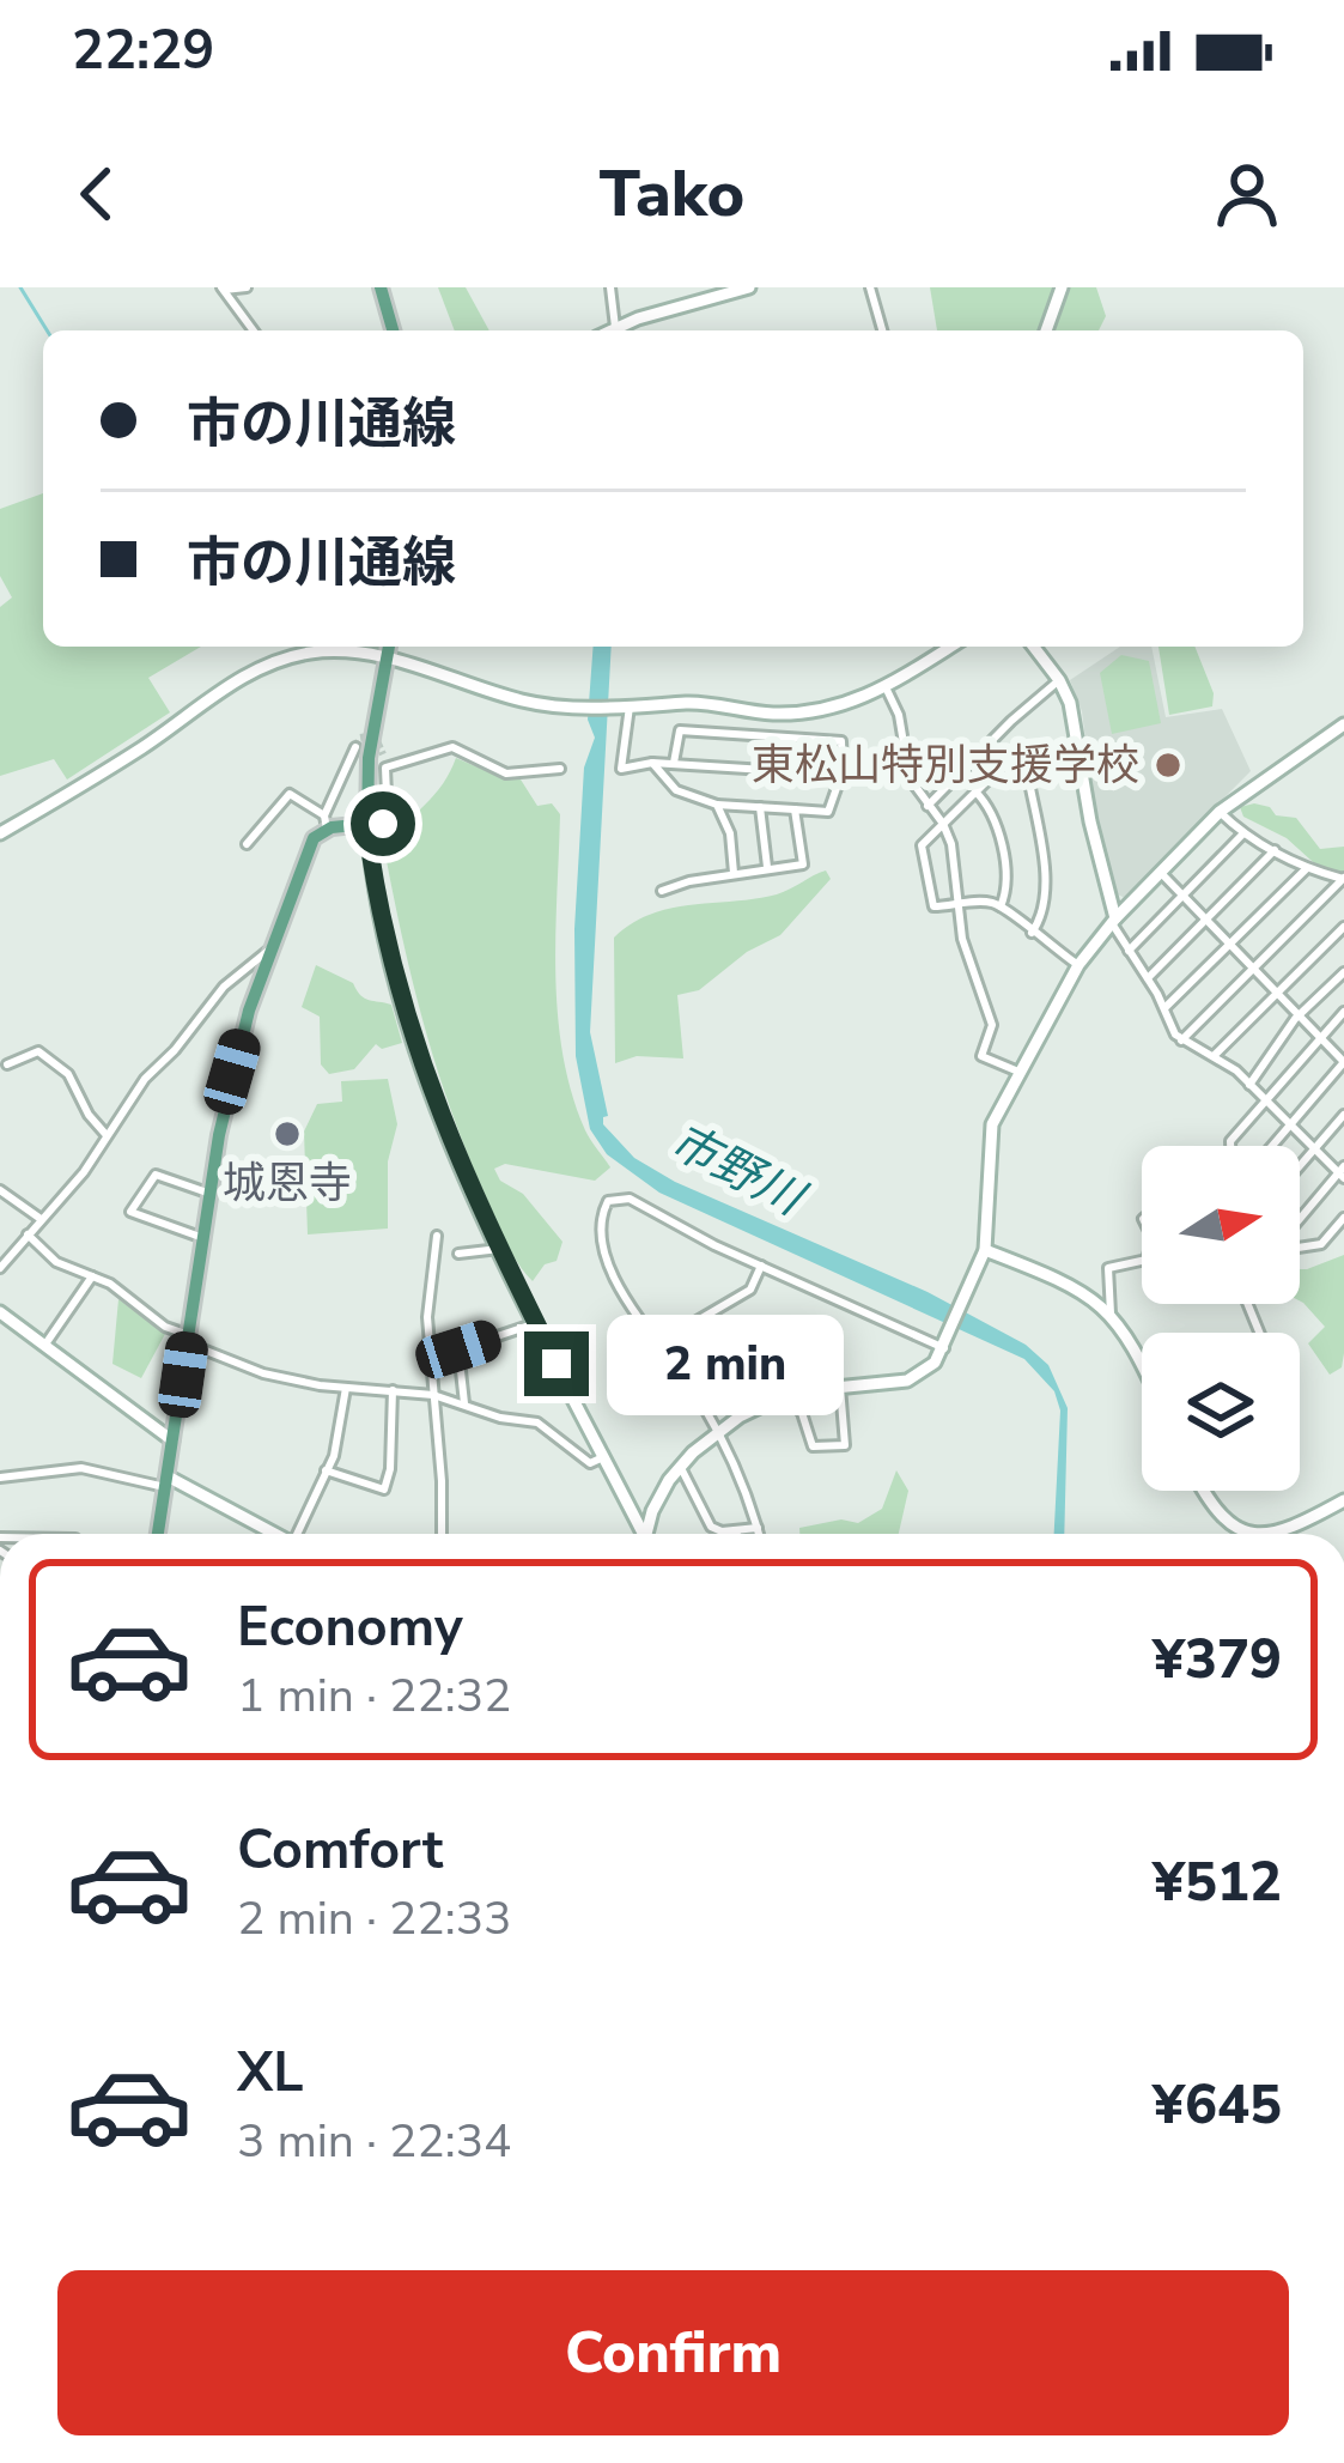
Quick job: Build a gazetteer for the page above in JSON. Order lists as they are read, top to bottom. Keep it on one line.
{"water":["市野川"],"places":["東松山特別支援学校","城恩寺"],"north":"right","page":{"status":"22:29","header":"Tako","banner":["市の川通線","市の川通線"],"bubble":"2 min","list":[{"name":"Economy","note":"1 min · 22:32","value":"¥379"},{"name":"Comfort","note":"2 min · 22:33","value":"¥512"},{"name":"XL","note":"3 min · 22:34","value":"¥645"}],"buttons":"Confirm"}}
